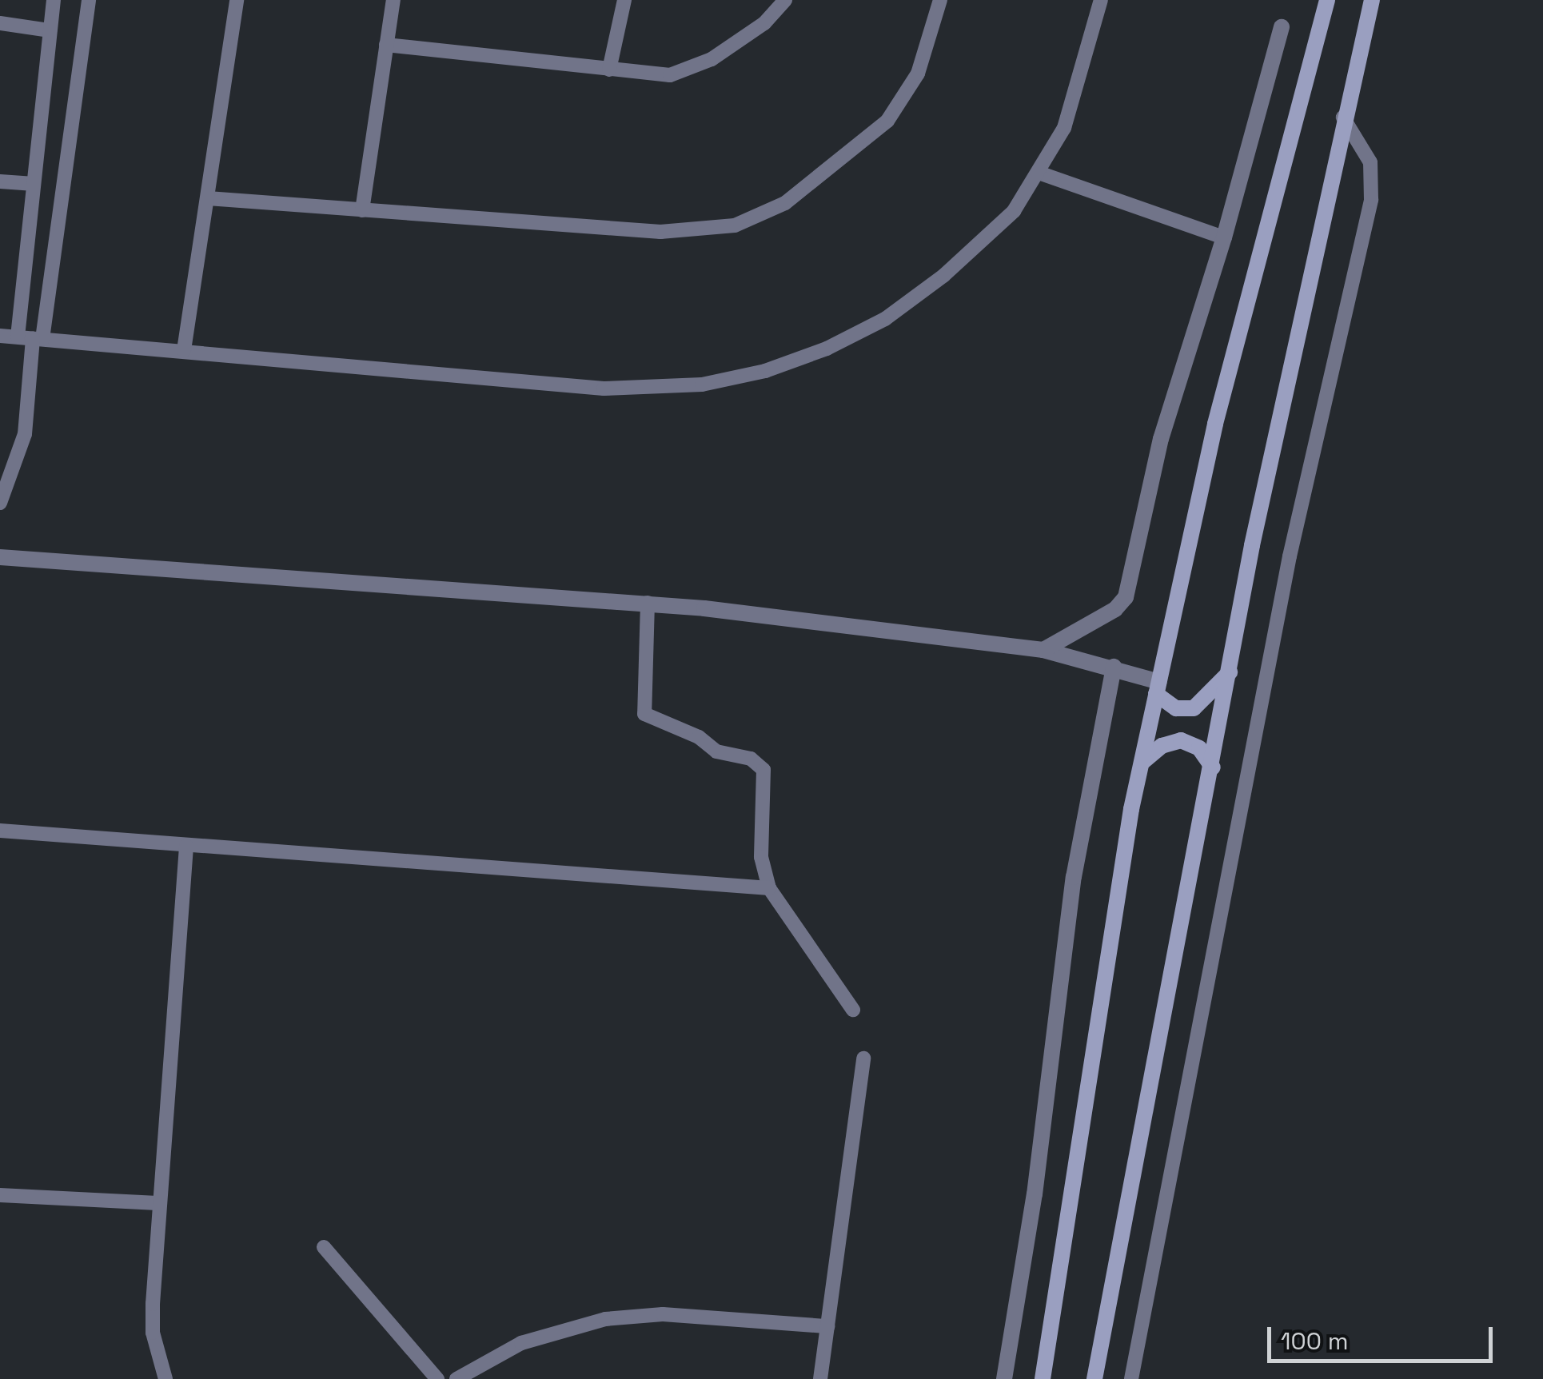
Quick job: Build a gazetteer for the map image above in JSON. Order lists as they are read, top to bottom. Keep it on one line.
{"scale_bar":"100 m"}
